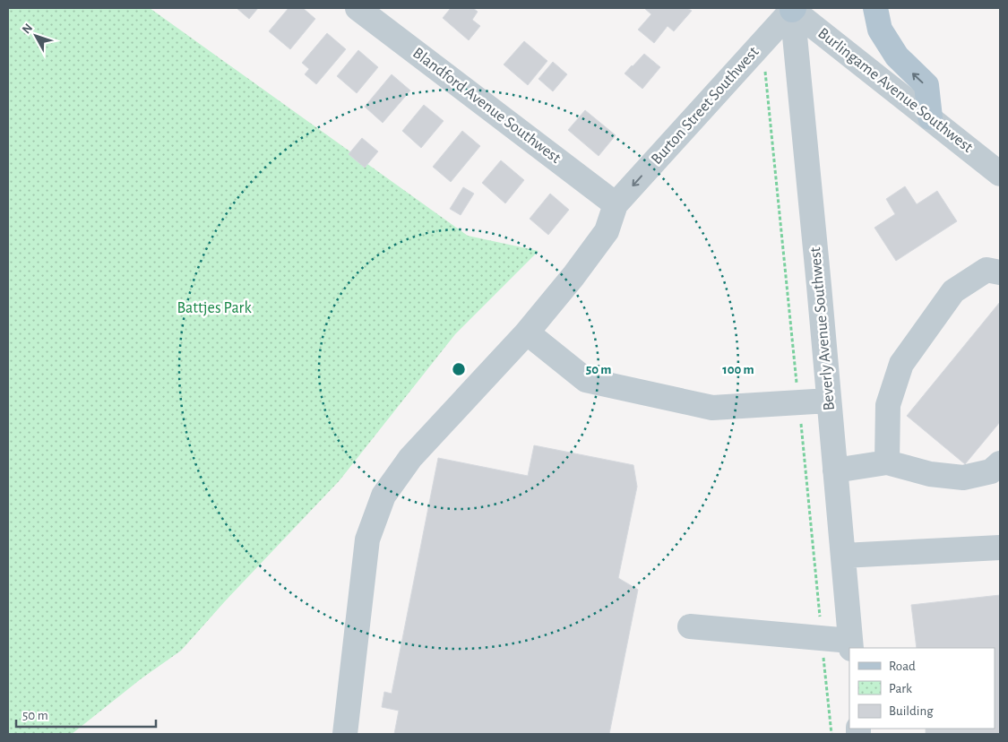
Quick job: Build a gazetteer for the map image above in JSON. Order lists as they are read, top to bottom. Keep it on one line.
{"streets":{"street":["Burlingame Avenue Southwest","Blandford Avenue Southwest","Burton Street Southwest","Beverly Avenue Southwest"]},"crossings":[["Burlingame Avenue Southwest","Burton Street Southwest"],["Burlingame Avenue Southwest","Beverly Avenue Southwest"],["Blandford Avenue Southwest","Burton Street Southwest"],["Burton Street Southwest","Beverly Avenue Southwest"]],"one_way":["Burton Street Southwest"],"parks":["Battjes Park"],"legend":["Road","Park","Building"],"scale_bar":"50 m","north":"top left","rings":["50 m","100 m"]}
